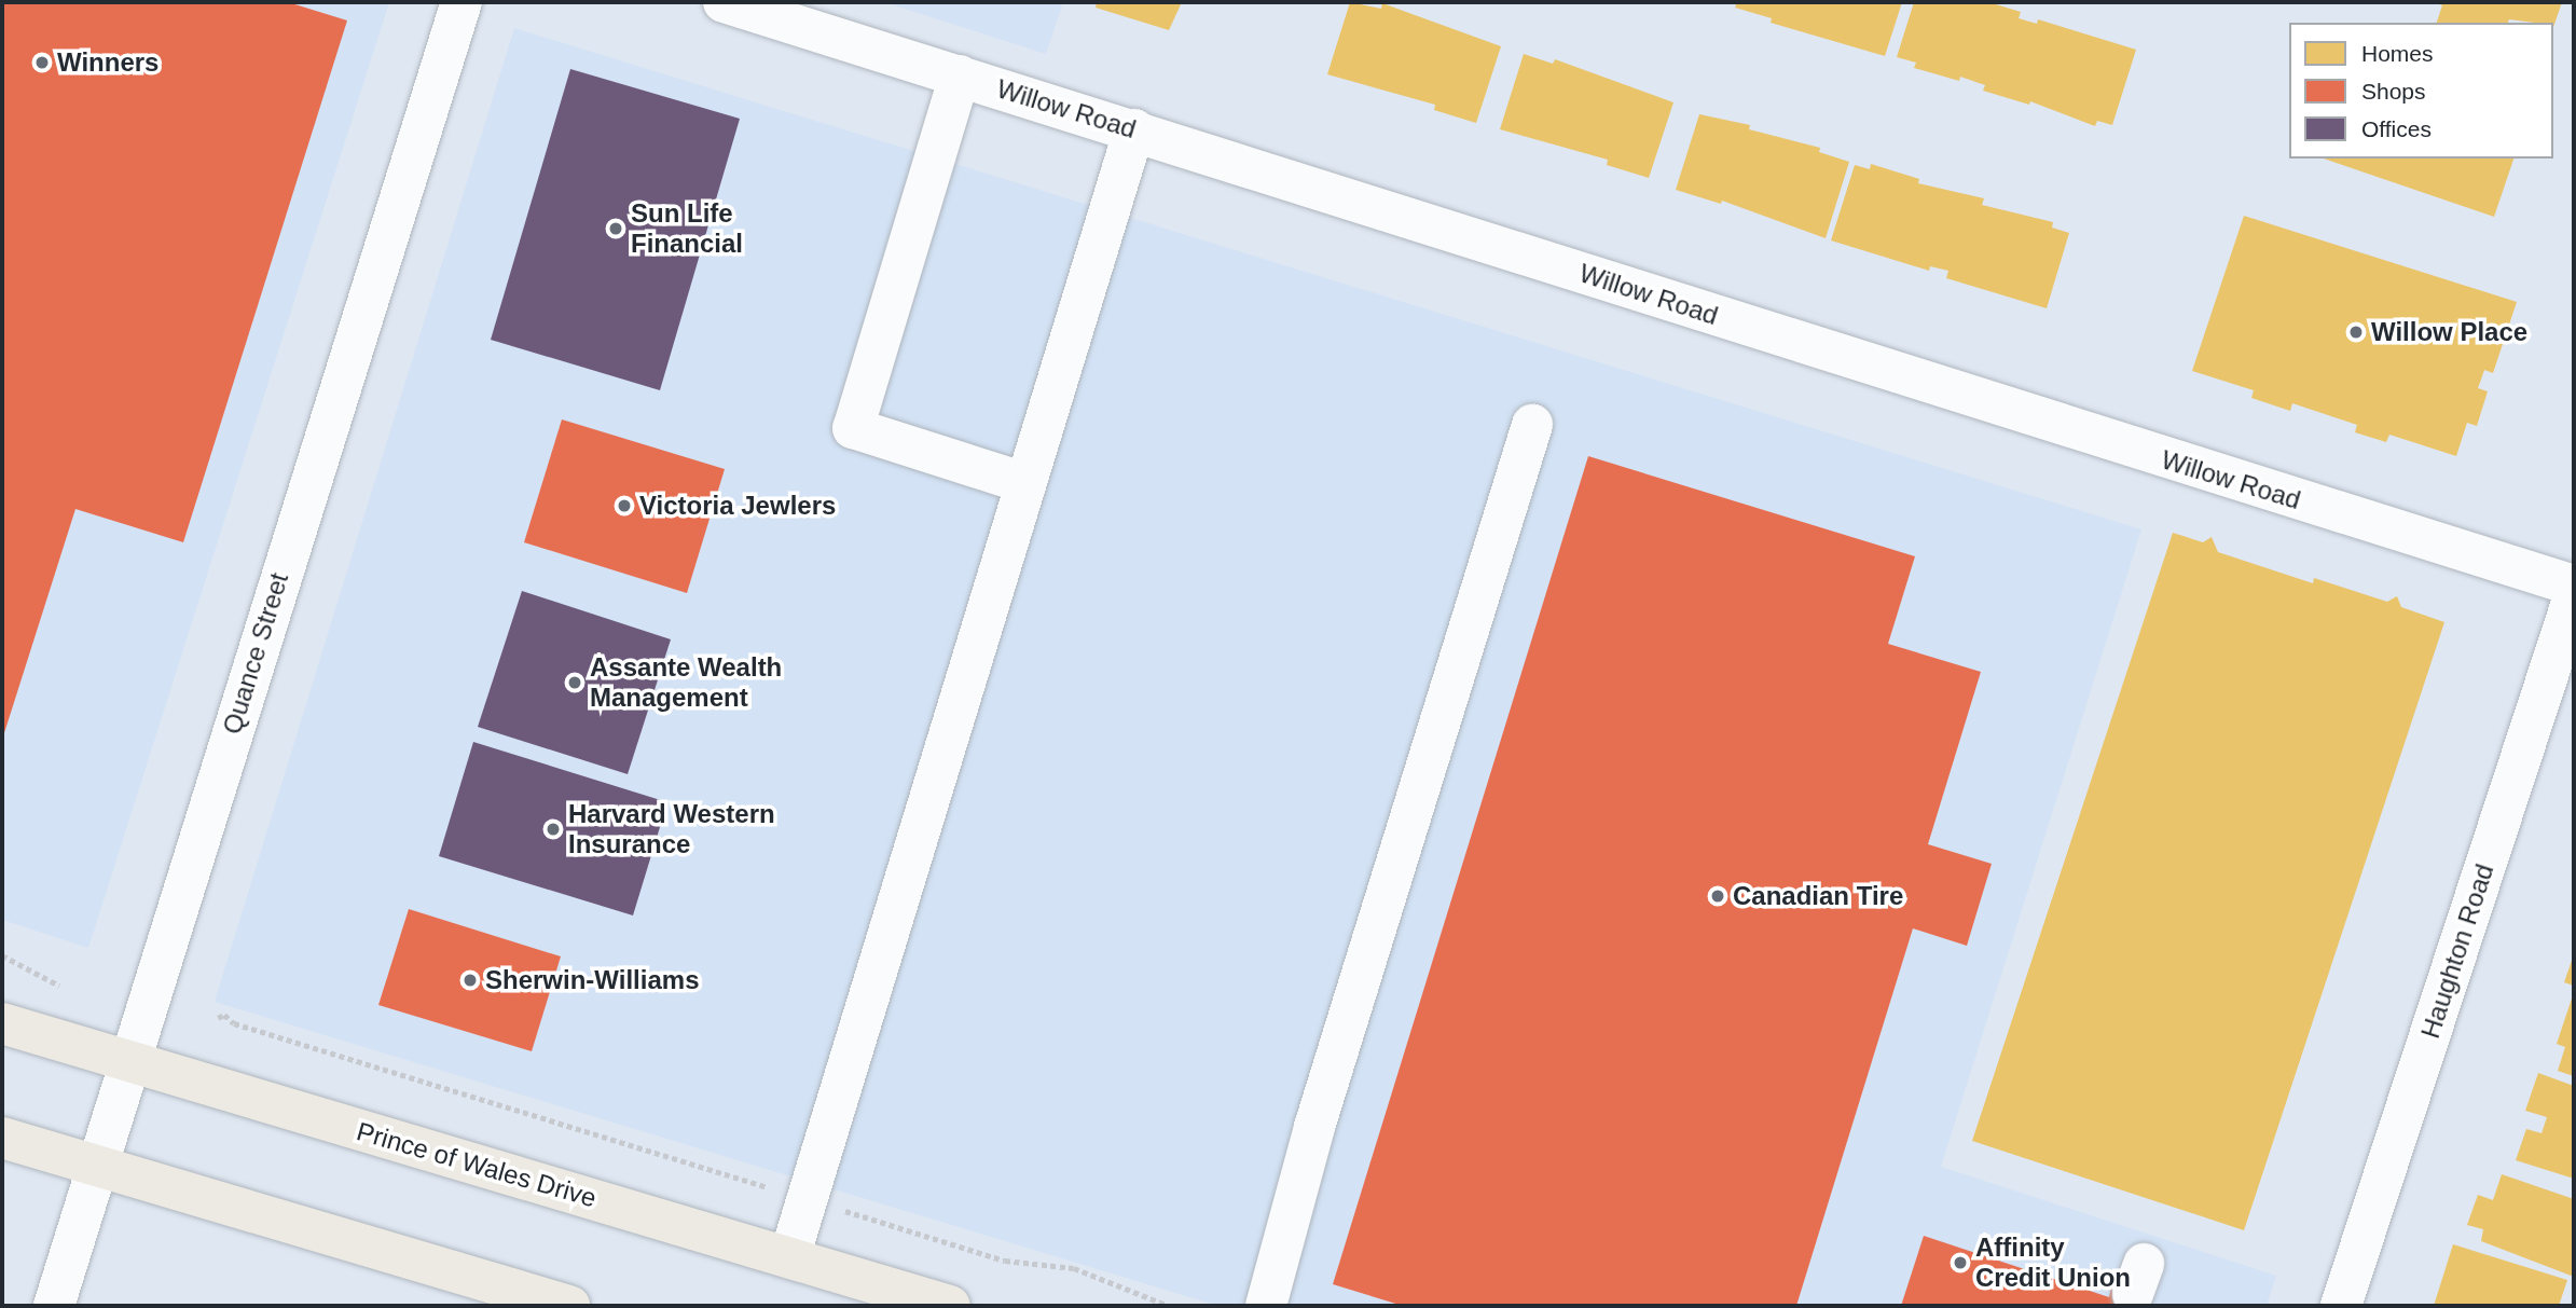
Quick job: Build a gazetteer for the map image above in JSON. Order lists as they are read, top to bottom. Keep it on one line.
{"streets":{"main road":["Prince of Wales Drive"],"street":["Willow Road","Quance Street","Haughton Road"]},"crossings":[["Quance Street","Prince of Wales Drive"]],"places":["Winners","Sun Life Financial","Willow Place","Victoria Jewlers","Assante Wealth Management","Harvard Western Insurance","Canadian Tire","Sherwin-Williams","Affinity Credit Union"],"legend":["Homes","Shops","Offices"]}
